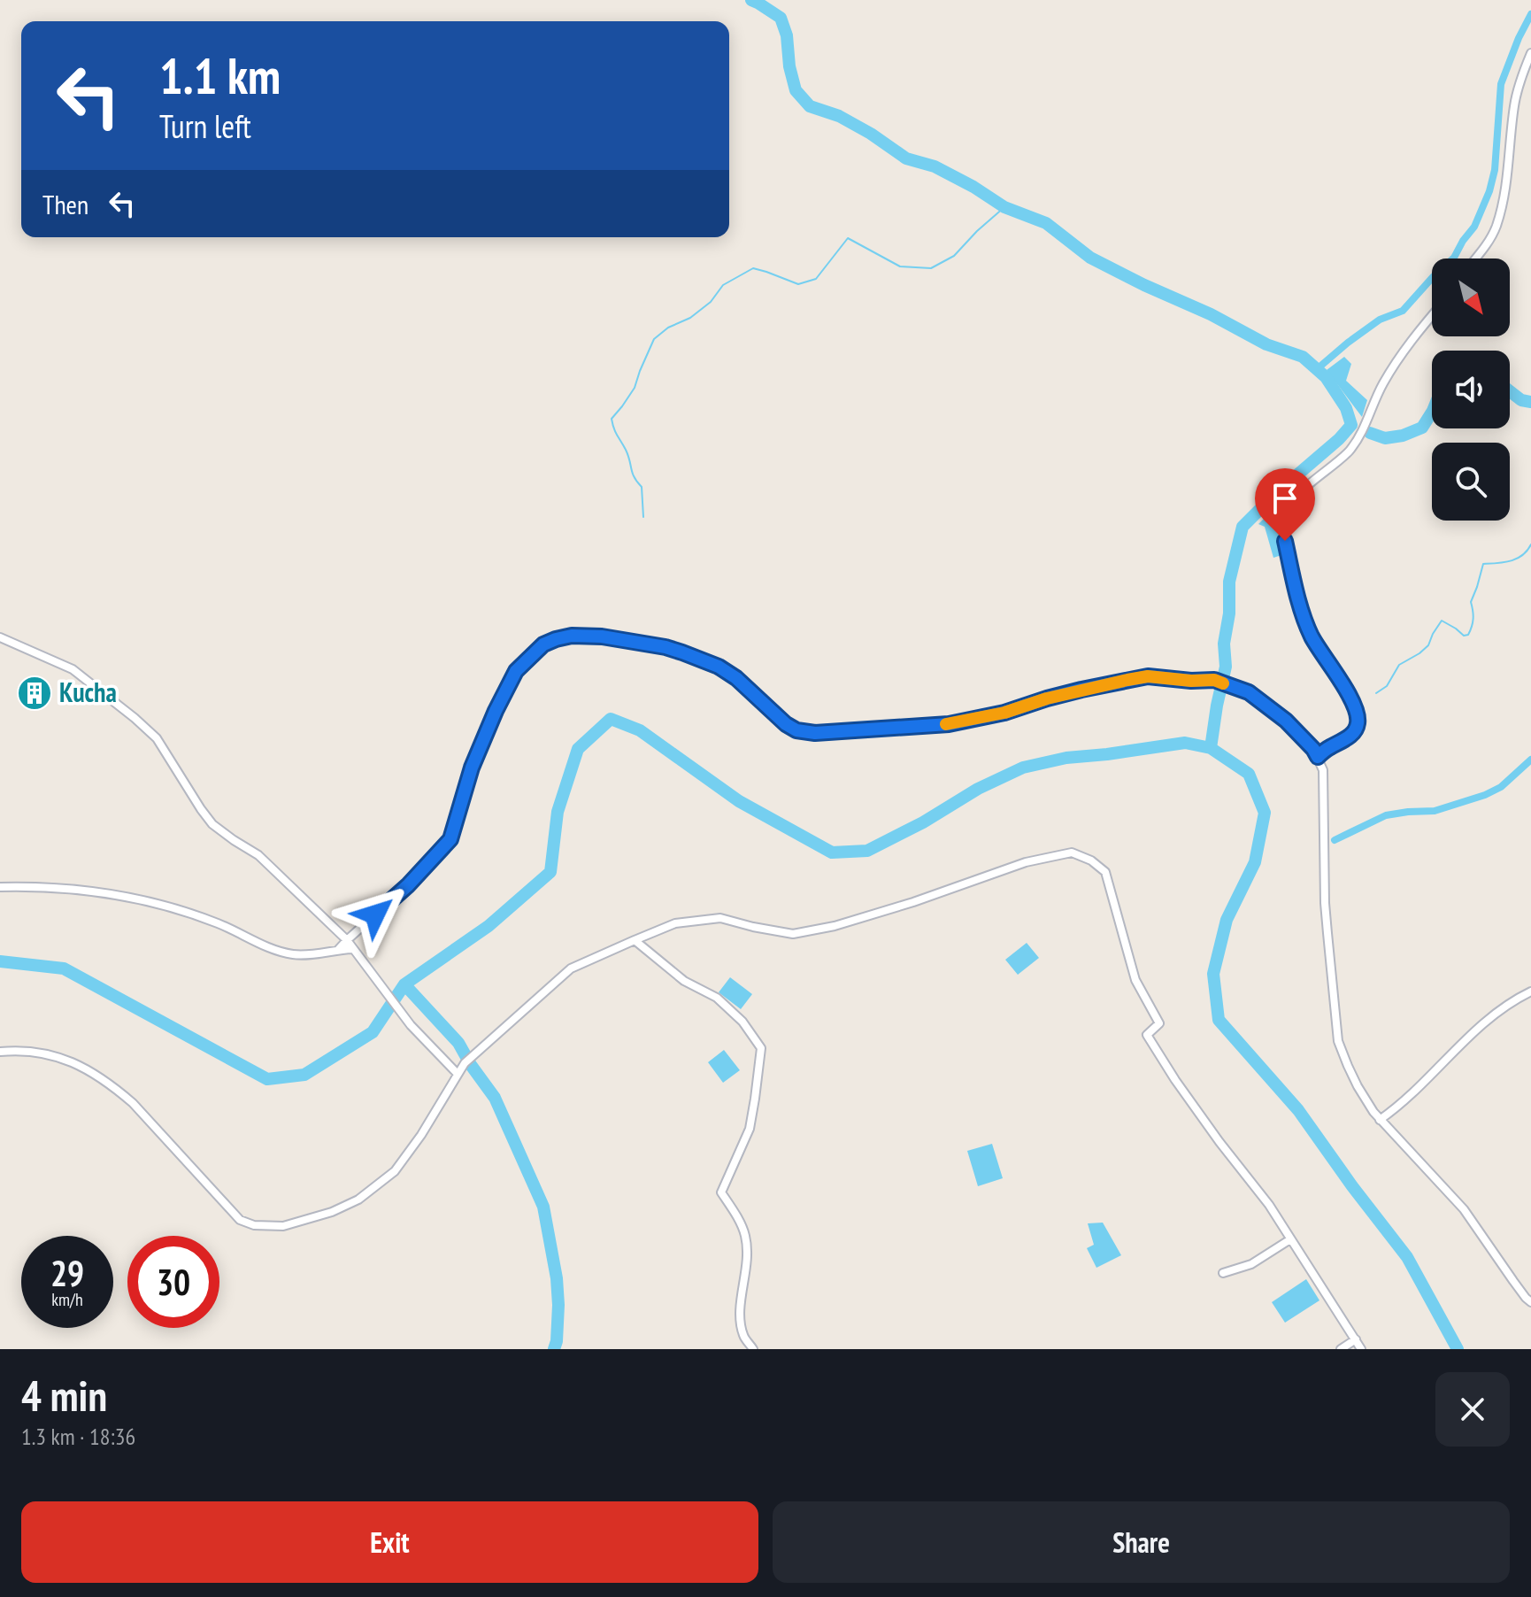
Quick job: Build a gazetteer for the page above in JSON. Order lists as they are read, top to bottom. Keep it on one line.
{"places":{"building":["Kucha"]},"north":"bottom right","page":{"turn":["1.1 km","Turn left"],"then":"Then","speed":"29 km/h","limit":"30","heading":["4 min","1.3 km · 18:36"],"buttons":["Exit","Share"]}}
